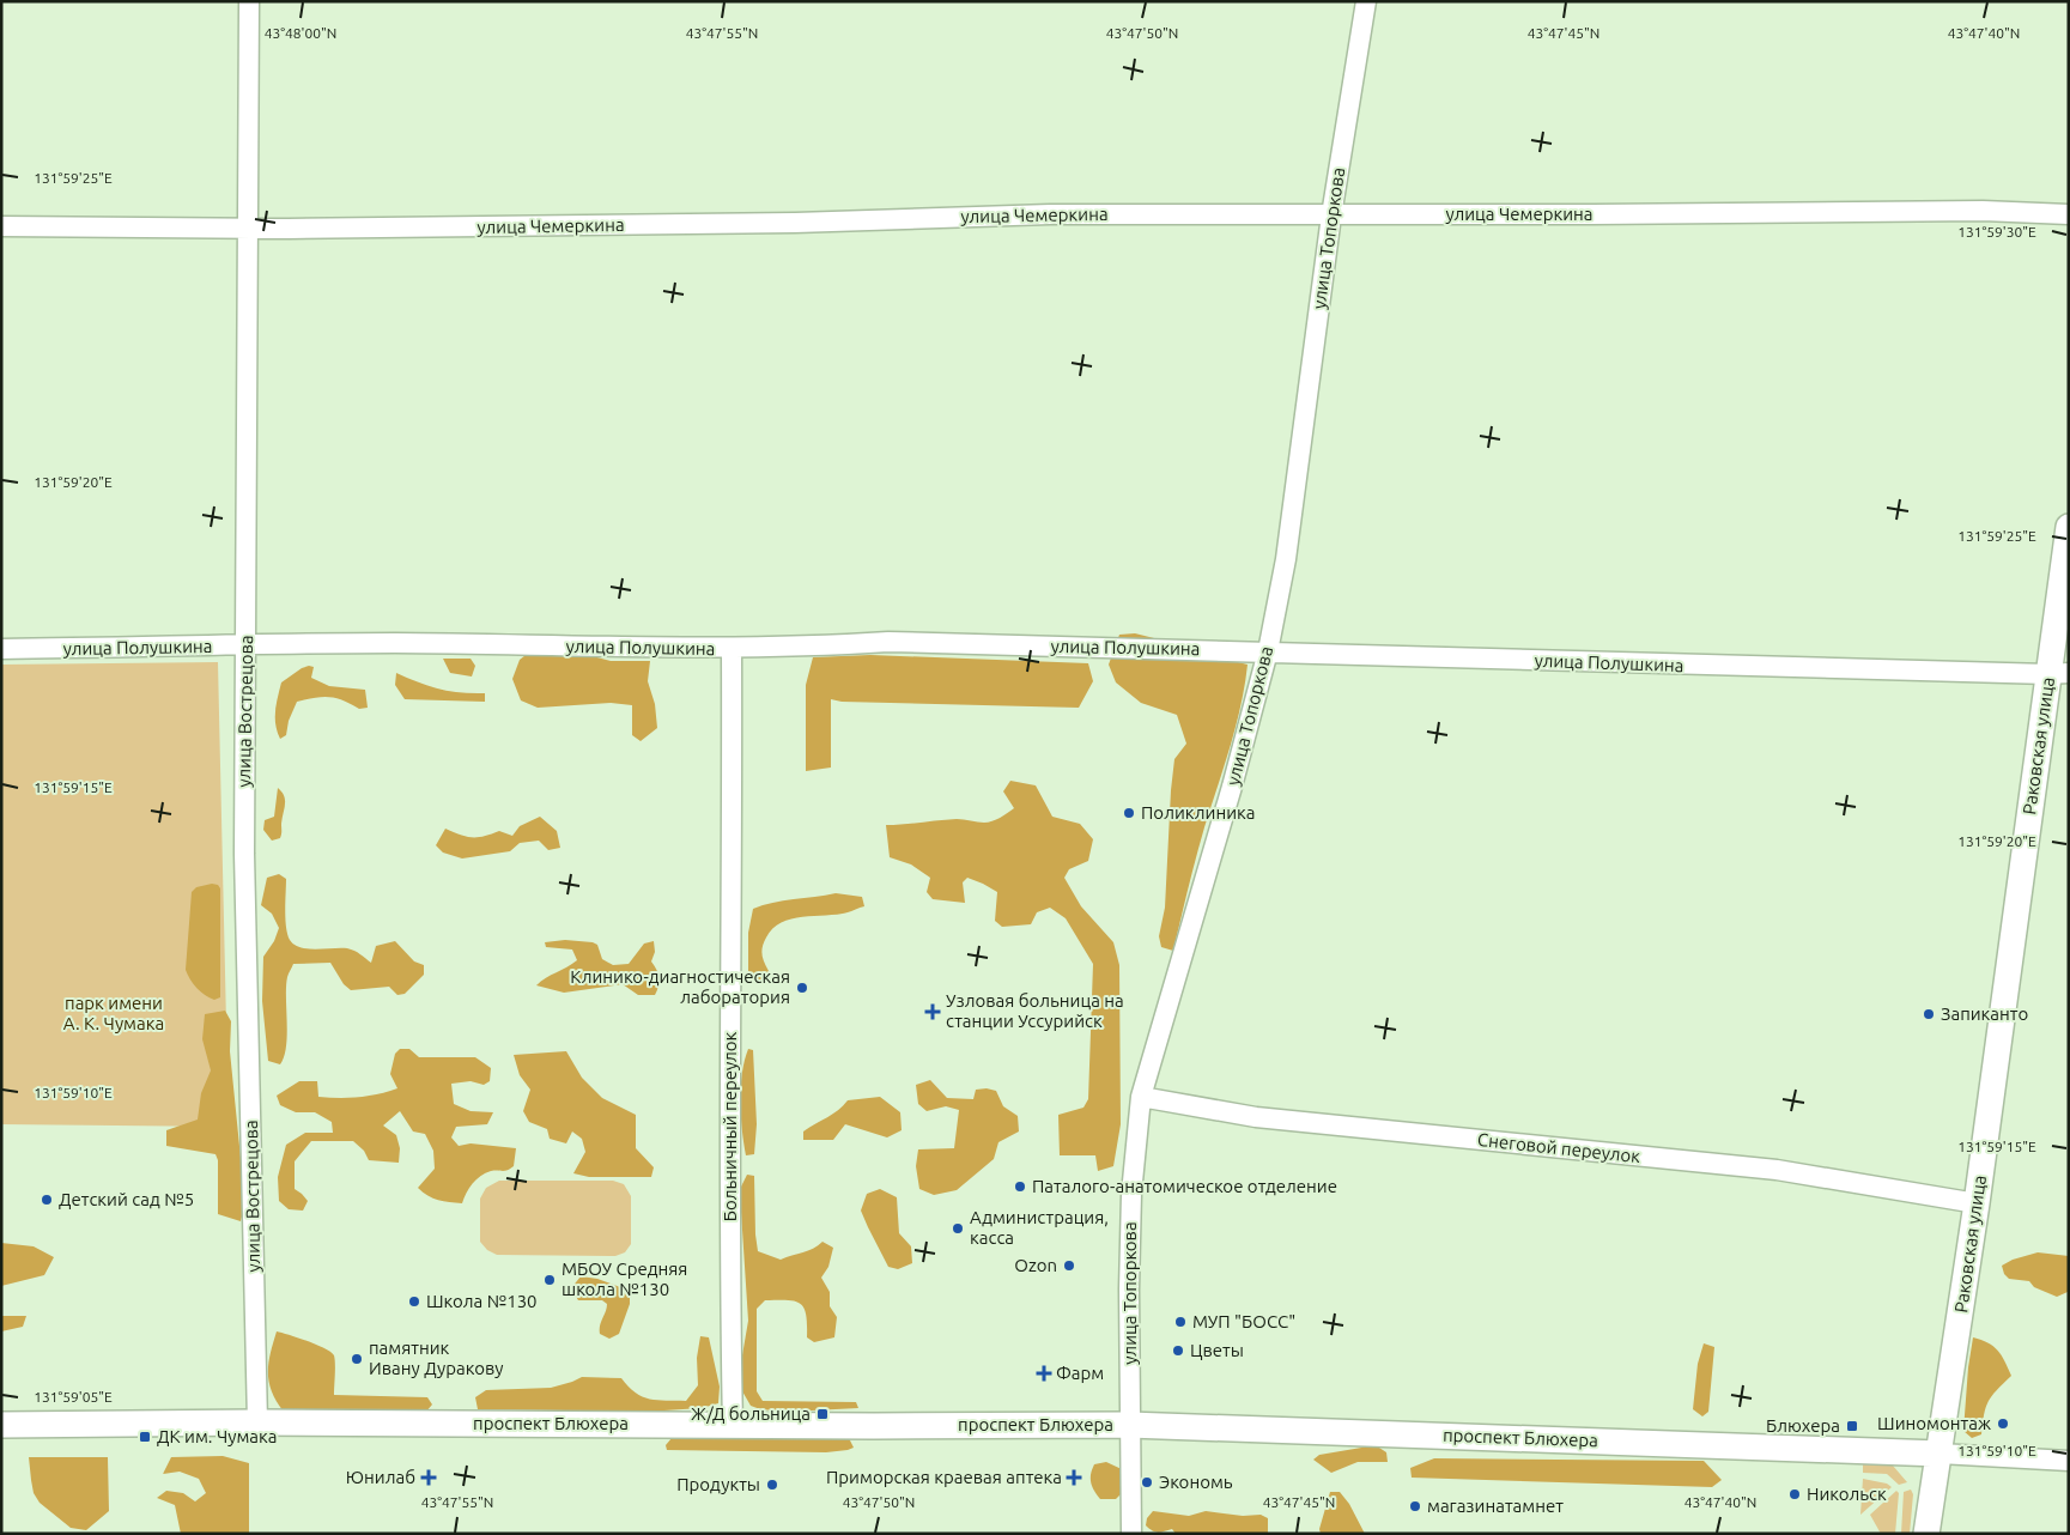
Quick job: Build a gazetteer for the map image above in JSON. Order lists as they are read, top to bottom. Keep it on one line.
{"streets":{"main road":["Раковская улица","проспект Блюхера"],"street":["улица Чемеркина","улица Топоркова","улица Полушкина","улица Вострецова","Больничный переулок","Снеговой переулок"]},"crossings":[["улица Чемеркина","улица Топоркова"],["улица Чемеркина","улица Вострецова"],["улица Топоркова","улица Полушкина"],["улица Топоркова","Снеговой переулок"],["улица Топоркова","проспект Блюхера"],["улица Полушкина","улица Вострецова"],["улица Полушкина","Раковская улица"],["улица Полушкина","Больничный переулок"],["улица Вострецова","проспект Блюхера"],["Раковская улица","Снеговой переулок"],["Раковская улица","проспект Блюхера"],["Больничный переулок","проспект Блюхера"]],"parks":["парк имени А. К. Чумака"],"places":{"other":["Поликлиника","Клинико-диагностическая лаборатория","Запиканто","Паталого-анатомическое отделение","Детский сад №5","Администрация, касса","Ozon","МБОУ Средняя школа №130","Школа №130","МУП \"БОСС\"","Цветы","памятник Ивану Дуракову","Шиномонтаж","Экономь","Продукты","Никольск","магазинатамнет"],"health":["Узловая больница на станции Уссурийск","Фарм","Юнилаб","Приморская краевая аптека"],"transit":["Ж/Д больница","Блюхера","ДК им. Чумака"]},"coordinates":["43°48'00\"N","43°47'55\"N","43°47'50\"N","43°47'45\"N","43°47'40\"N","131°59'25\"E","131°59'30\"E","131°59'20\"E","131°59'15\"E","131°59'10\"E","131°59'05\"E"]}
